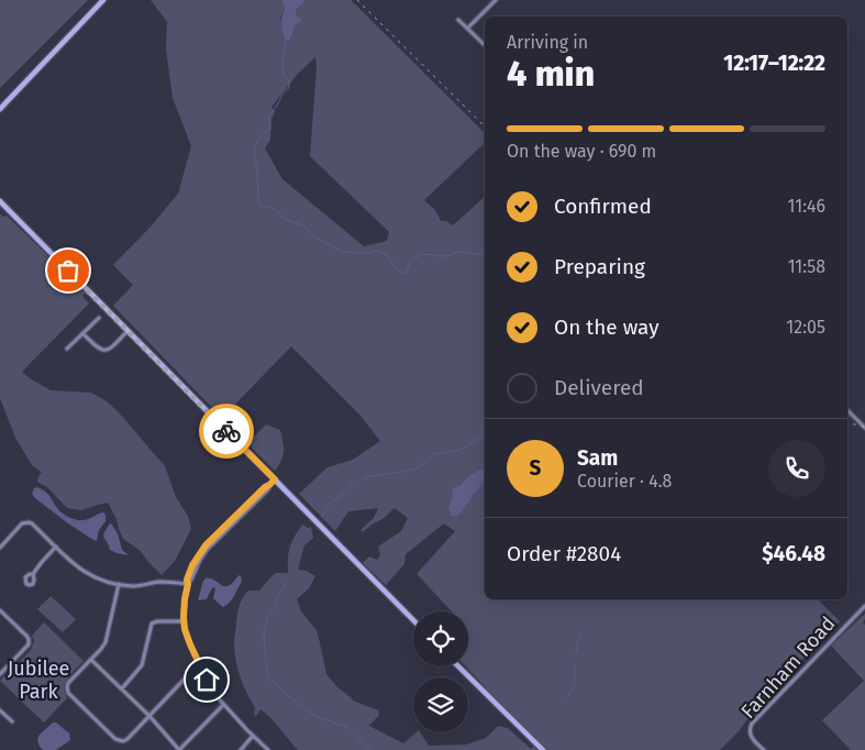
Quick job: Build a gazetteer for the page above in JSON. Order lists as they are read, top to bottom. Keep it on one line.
{"streets":{"street":["Farnham Road"]},"parks":["Jubilee Park"],"page":{"heading":["4 min","Arriving in","12:17–12:22"],"panel":["Sam","Courier · 4.8","Order #2804","$46.48"],"bar":"On the way · 690 m","list":[["Confirmed","11:46"],["Preparing","11:58"],["On the way","12:05"],"Delivered"],"round":"S"}}
